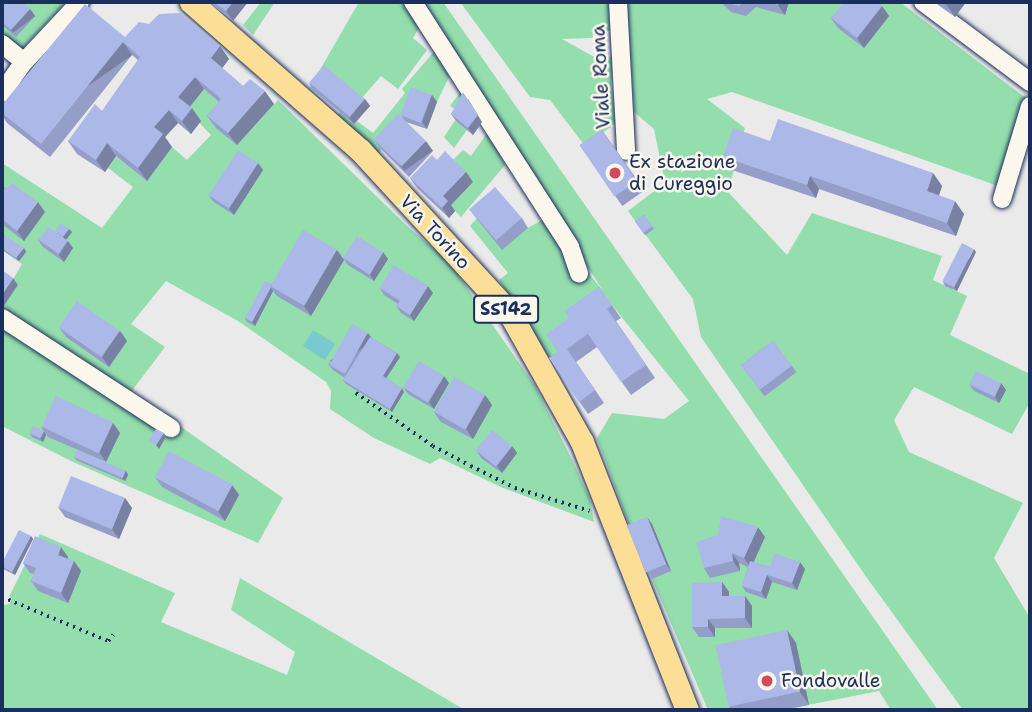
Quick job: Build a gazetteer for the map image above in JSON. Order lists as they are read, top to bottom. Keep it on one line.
{"streets":{"main road":["Via Torino","SS142"],"street":["Viale Roma"]},"places":["Ex stazione di Cureggio","Fondovalle"]}
